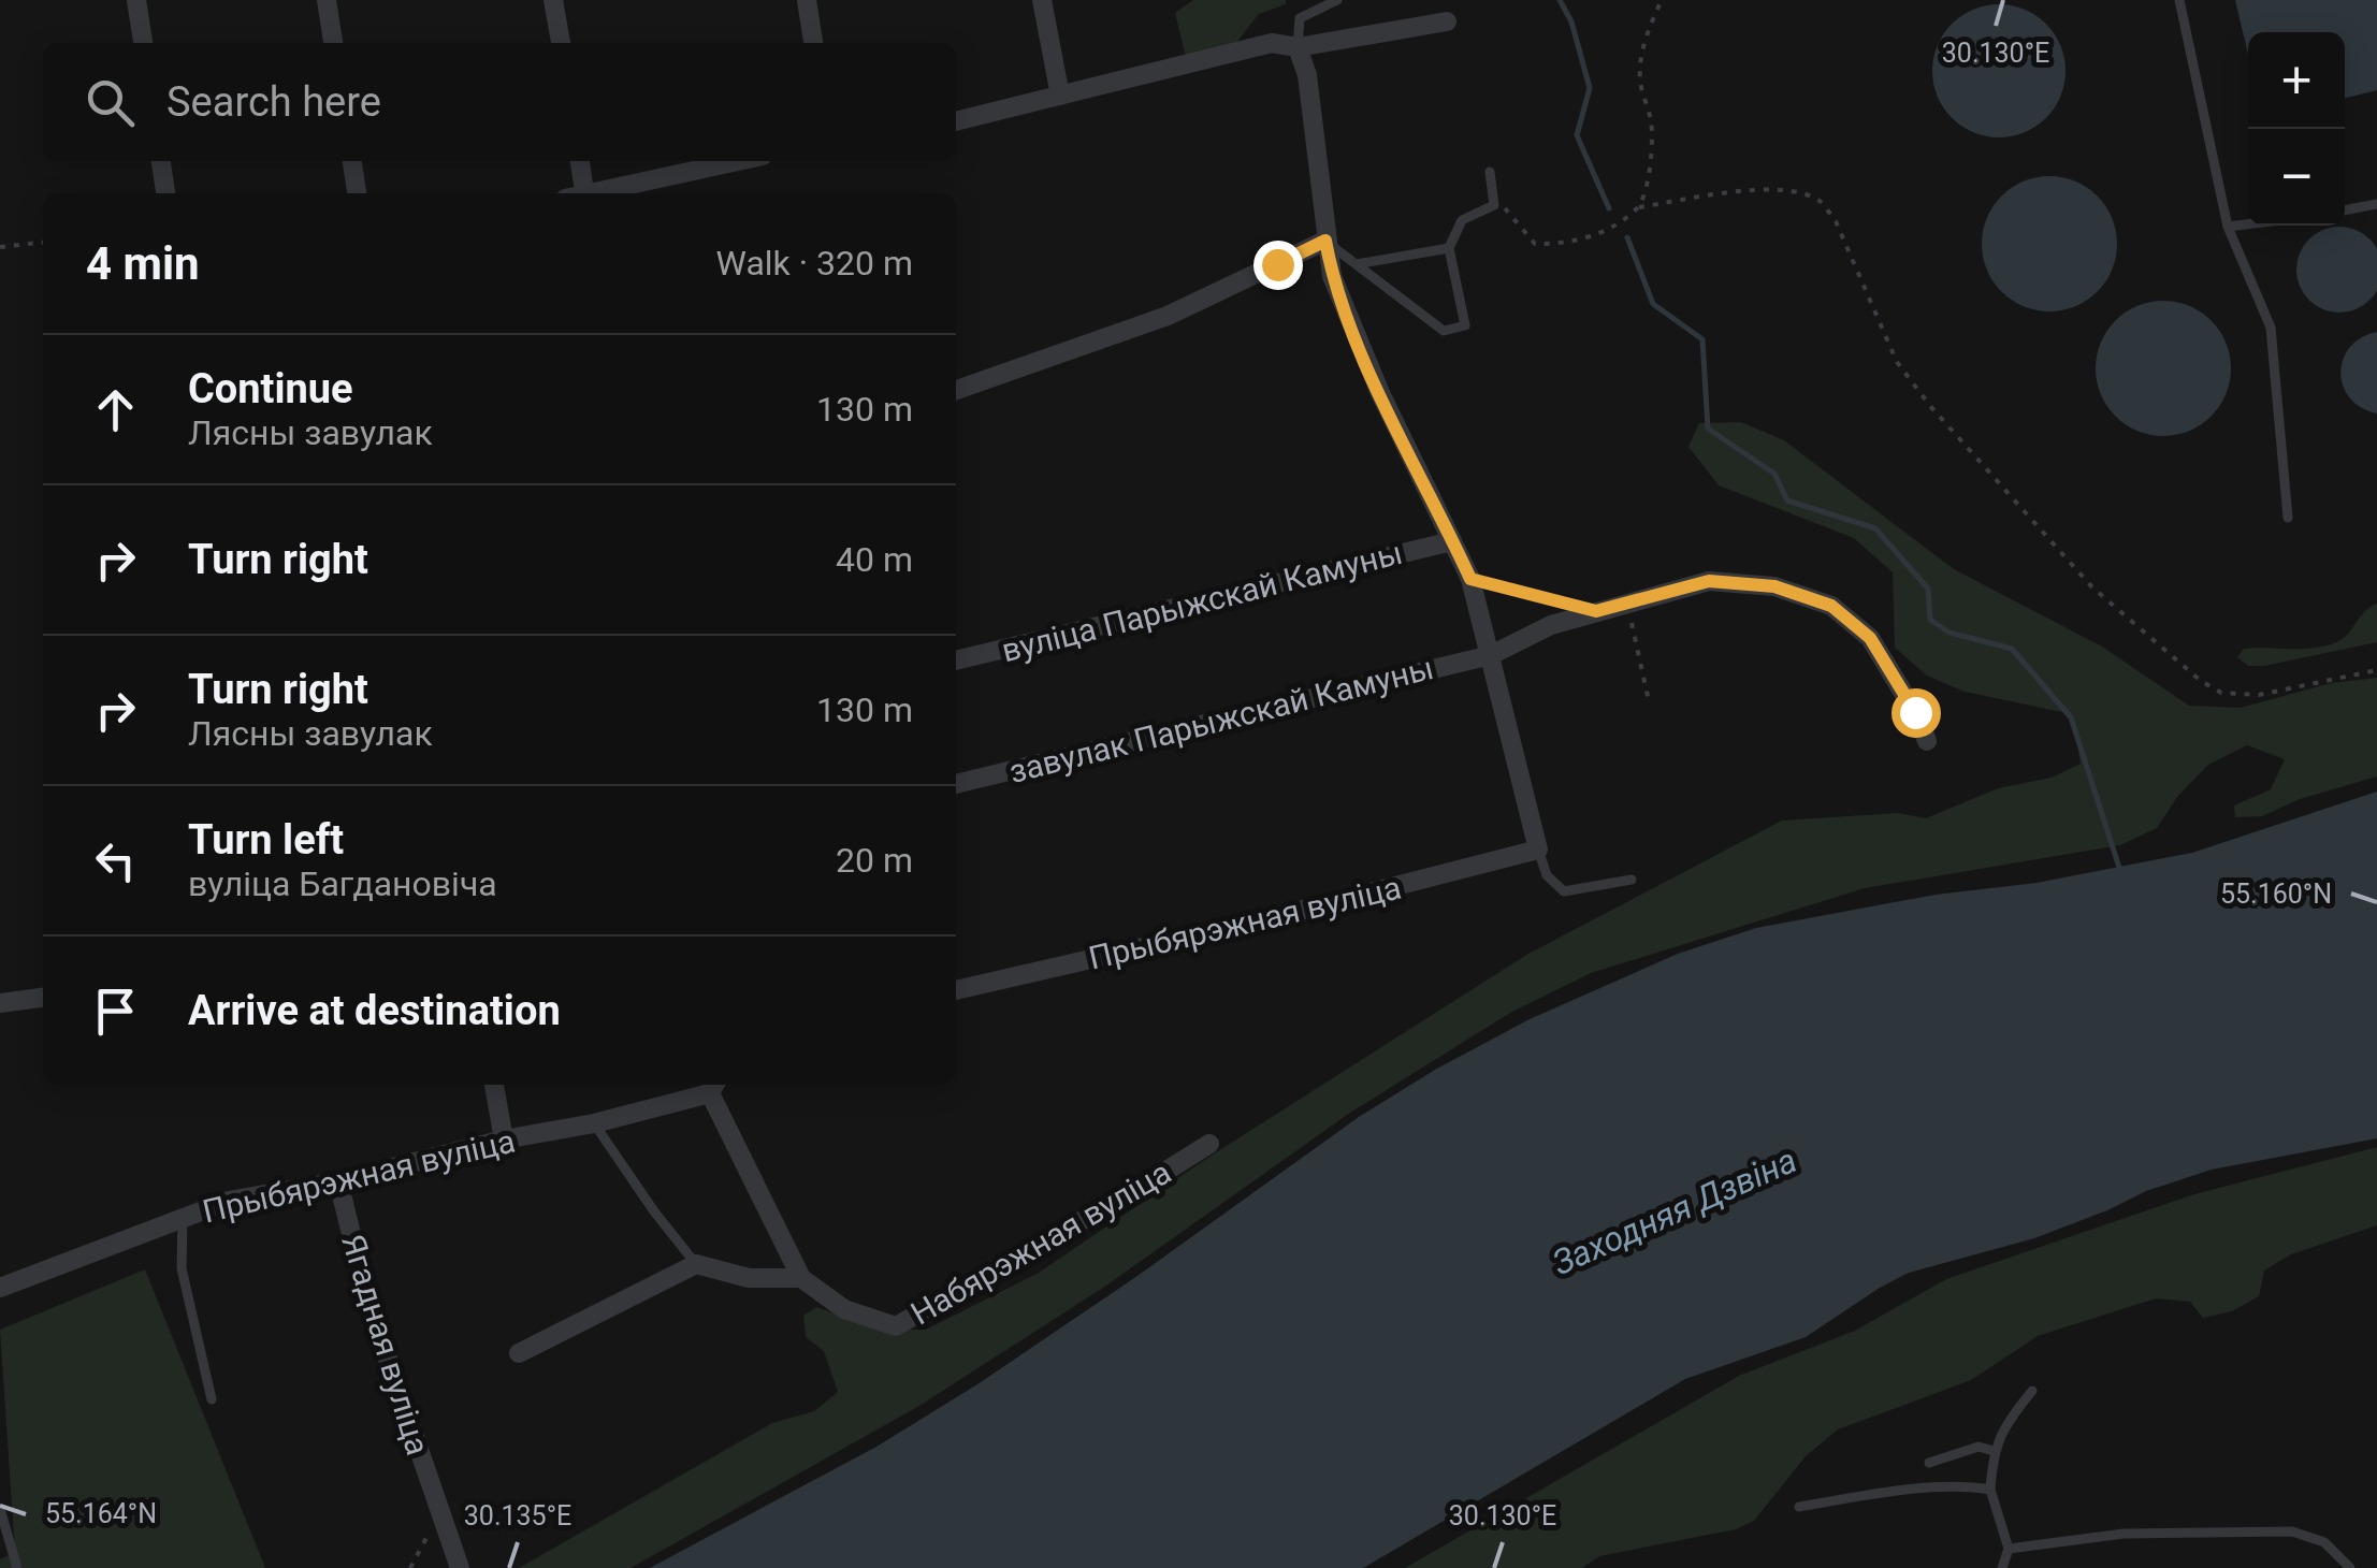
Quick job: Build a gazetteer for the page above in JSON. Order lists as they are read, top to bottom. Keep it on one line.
{"streets":{"street":["вуліца Парыжскай Камуны","завулак Парыжскай Камуны","Прыбярэжная вуліца","Набярэжная вуліца","Ягадная вуліца"]},"crossings":[["Прыбярэжная вуліца","Ягадная вуліца"]],"water":["Заходняя Дзвіна"],"page":{"map_buttons":["+","−"],"search":"Search here","heading":["4 min","Walk · 320 m"],"list":[["Continue","Лясны завулак","130 m"],["Turn right","40 m"],["Turn right","Лясны завулак","130 m"],["Turn left","вуліца Багдановіча","20 m"],"Arrive at destination"]},"coordinates":["30.130°E","55.160°N","55.164°N","30.135°E"]}
